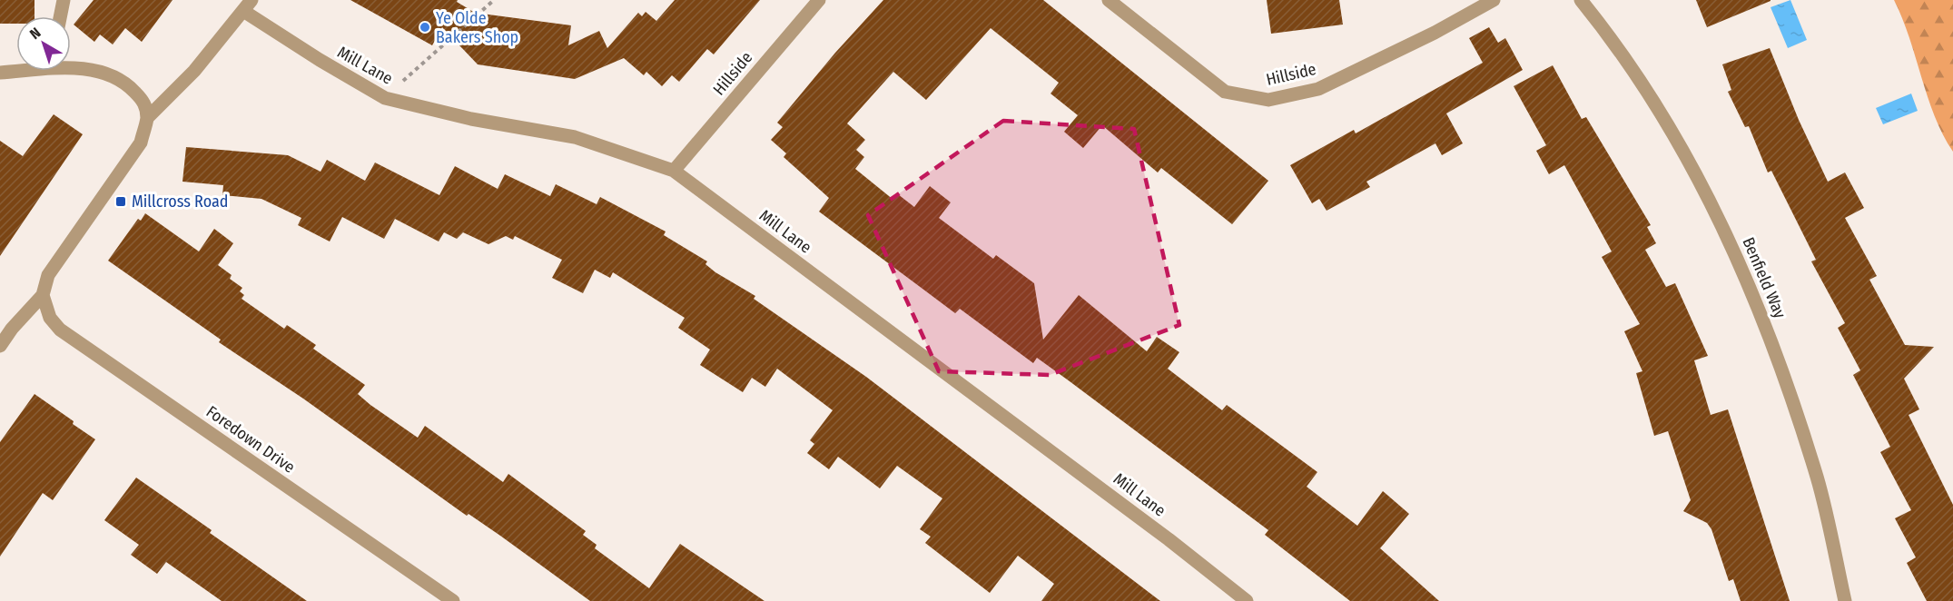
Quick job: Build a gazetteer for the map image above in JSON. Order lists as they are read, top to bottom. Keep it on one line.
{"streets":{"street":["Mill Lane","Hillside","Benfield Way","Foredown Drive"]},"crossings":[["Mill Lane","Hillside"]],"places":{"other":["Ye Olde Bakers Shop"],"transit":["Millcross Road"]},"north":"top left"}
